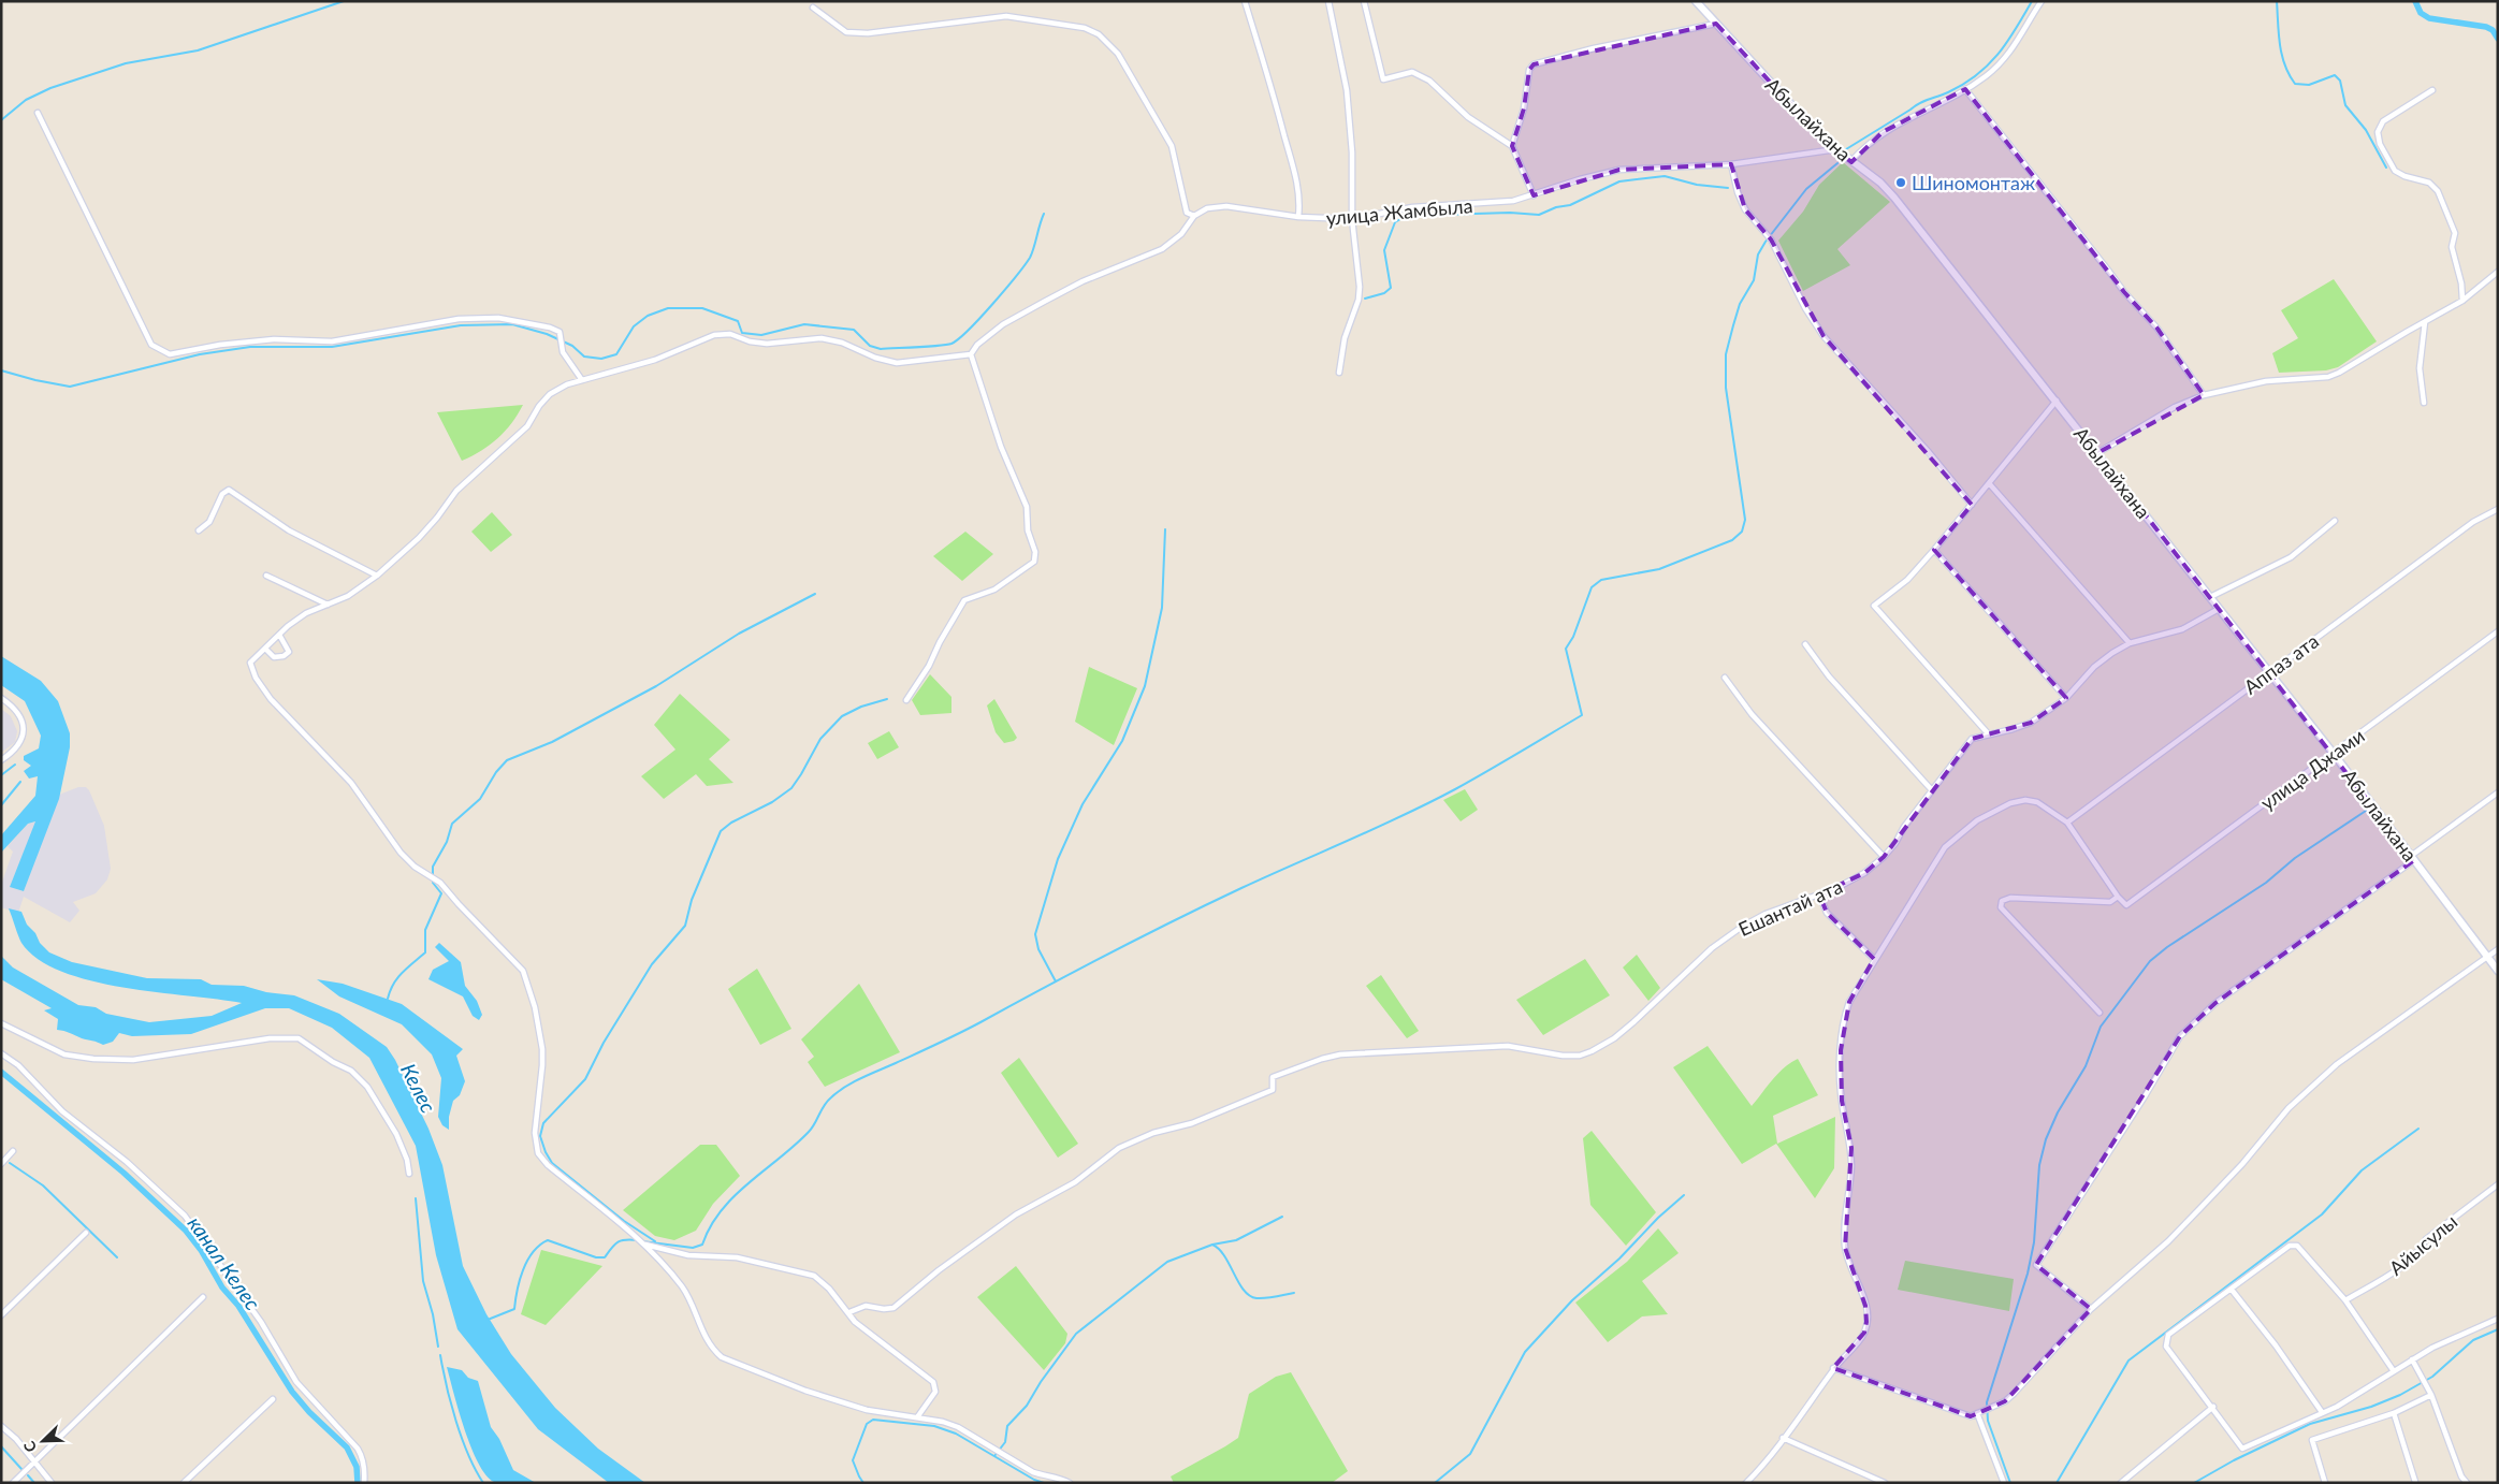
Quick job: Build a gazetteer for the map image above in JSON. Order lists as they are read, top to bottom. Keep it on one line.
{"streets":{"main road":["Абылайхана"],"street":["улица Жамбыла","Аппаз ата","улица Джами","Ешантай ата","Айысулы"]},"crossings":[["Абылайхана","улица Жамбыла"],["Абылайхана","Аппаз ата"],["Абылайхана","улица Джами"],["Абылайхана","Ешантай ата"]],"water":["Келес","канал Келес"],"places":["Шиномонтаж"],"north":"bottom left"}
